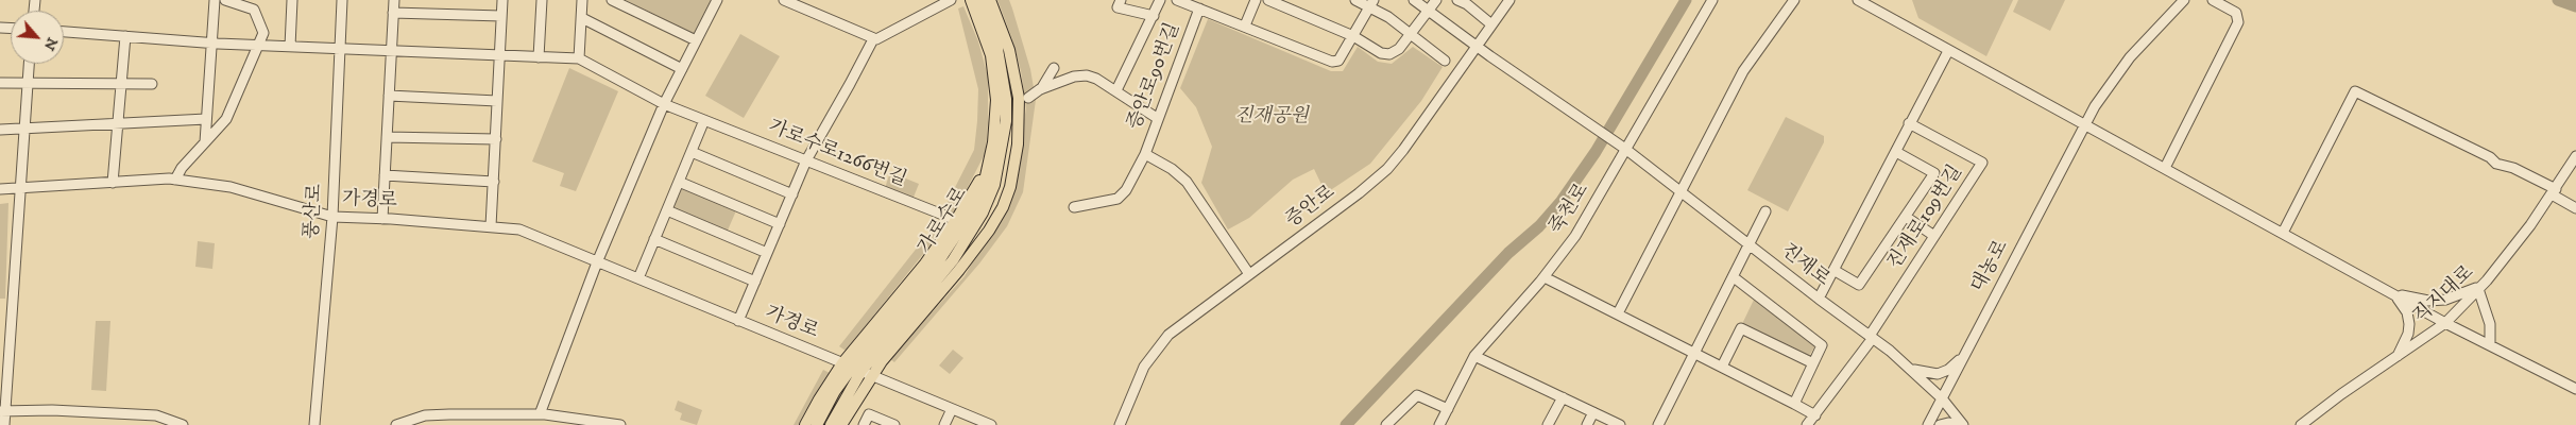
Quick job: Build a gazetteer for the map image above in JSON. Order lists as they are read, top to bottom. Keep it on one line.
{"streets":{"main road":["가로수로"],"street":["증안로90번길","가로수로1266번길","가경로","증안로","죽천로","풍산로","진재로109번길","진재로","대농로","직지대로"]},"crossings":[["증안로90번길","증안로"],["가경로","풍산로"],["가경로","가로수로"],["증안로","진재로"],["죽천로","진재로"],["진재로109번길","진재로"],["진재로","대농로"]],"parks":["진재공원"],"north":"bottom right"}
